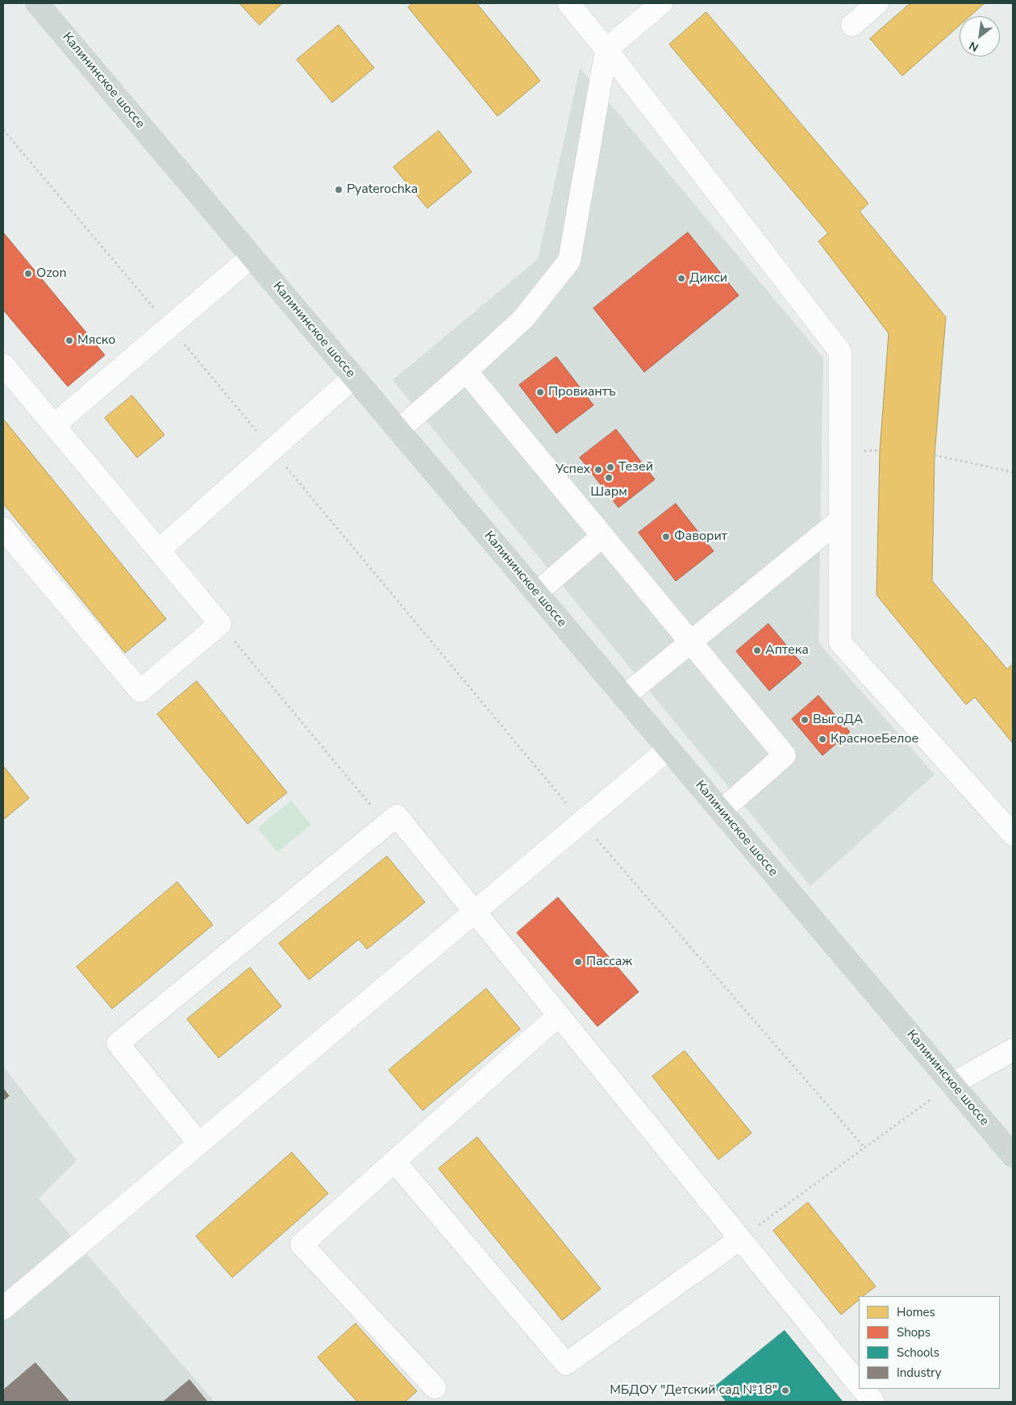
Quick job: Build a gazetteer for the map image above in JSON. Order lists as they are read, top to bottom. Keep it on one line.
{"streets":{"main road":["Калининское шоссе"]},"places":["Pyaterochka","Ozon","Дикси","Мяско","Провиантъ","Тезей","Успех","Шарм","Фаворит","Аптека","ВыгоДА","КрасноеБелое","Пассаж","МБДОУ \"Детский сад №18\""],"legend":["Homes","Shops","Schools","Industry"],"north":"bottom left"}
